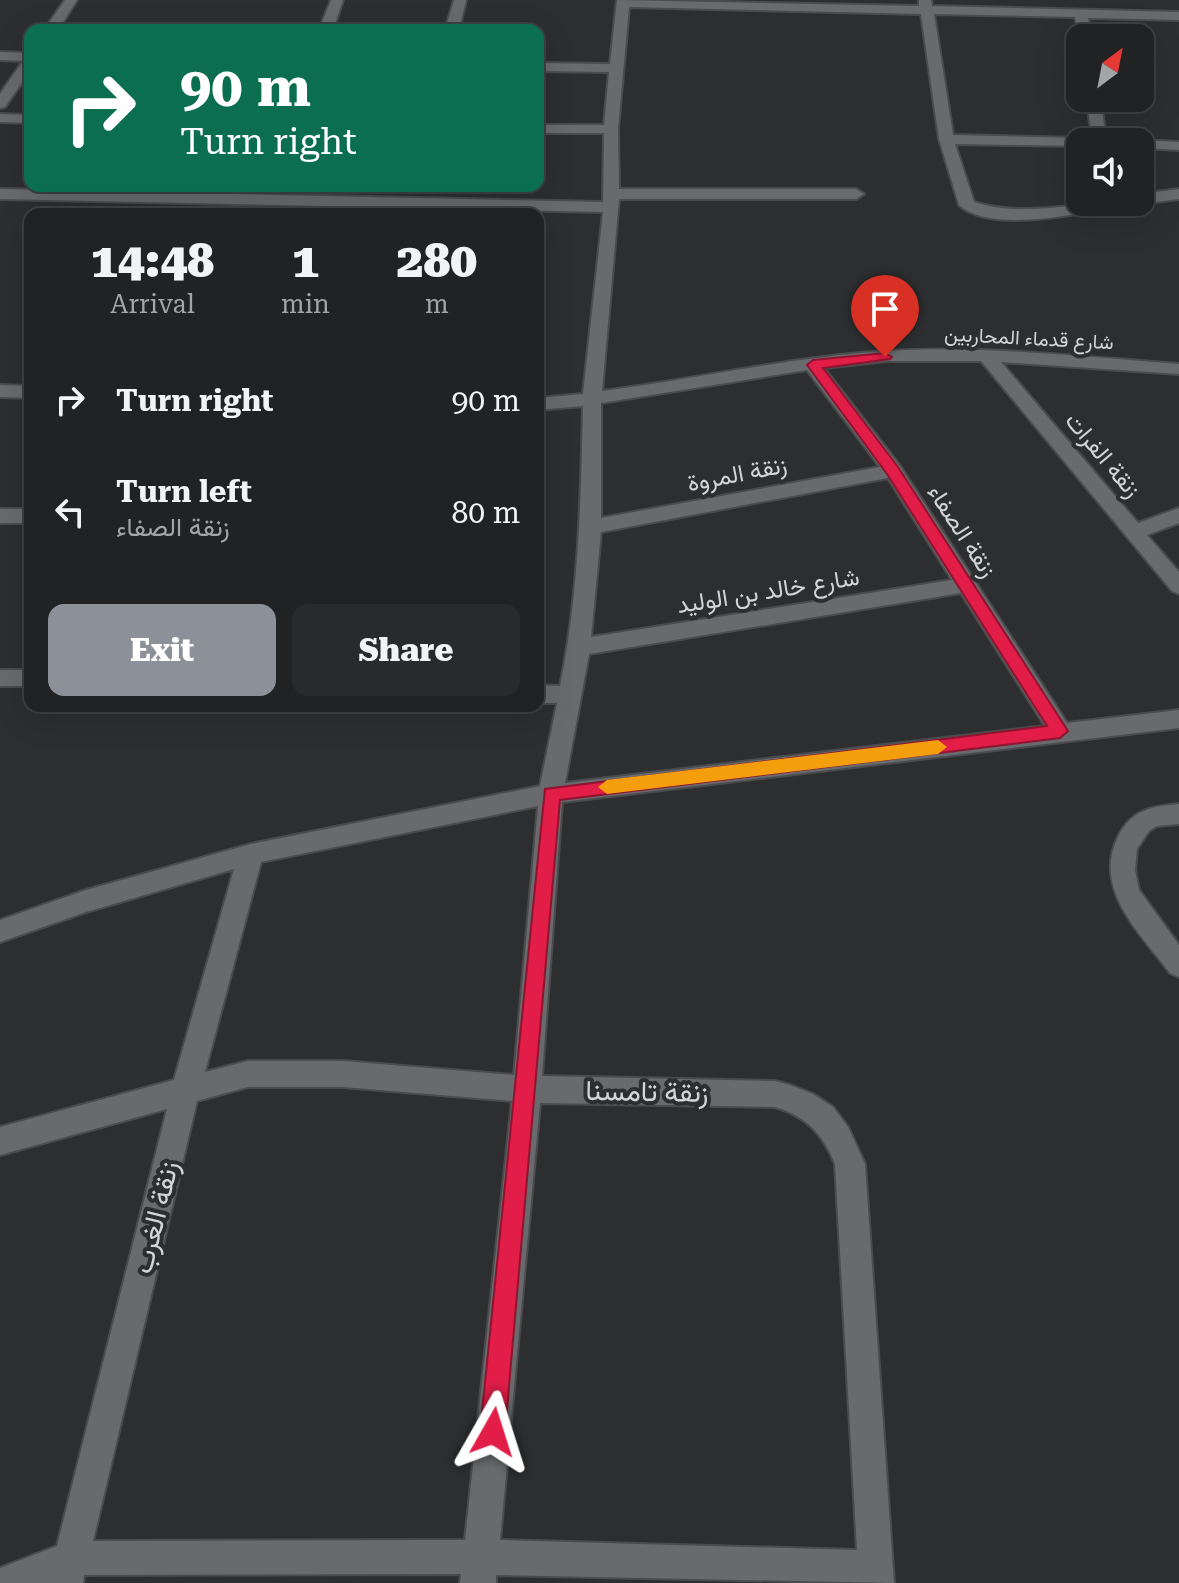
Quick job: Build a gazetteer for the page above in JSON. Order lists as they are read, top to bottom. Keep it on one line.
{"streets":{"street":["شارع قدماء المحاربين","زنقة الفرات","زنقة المروة","زنقة الصفاء","شارع خالد بن الوليد","زنقة تامسنا","زنقة الغرب"]},"crossings":[["شارع قدماء المحاربين","زنقة الفرات"],["شارع قدماء المحاربين","زنقة الصفاء"],["زنقة المروة","زنقة الصفاء"],["زنقة الصفاء","شارع خالد بن الوليد"],["زنقة تامسنا","زنقة الغرب"]],"north":"top right","page":{"turn":["90 m","Turn right"],"eta":["14:48","Arrival","1","min","280","m"],"list":[{"name":"Turn right","value":"90 m"},{"name":"Turn left","note":"زنقة الصفاء","value":"80 m"}],"buttons":["Exit","Share"]}}
